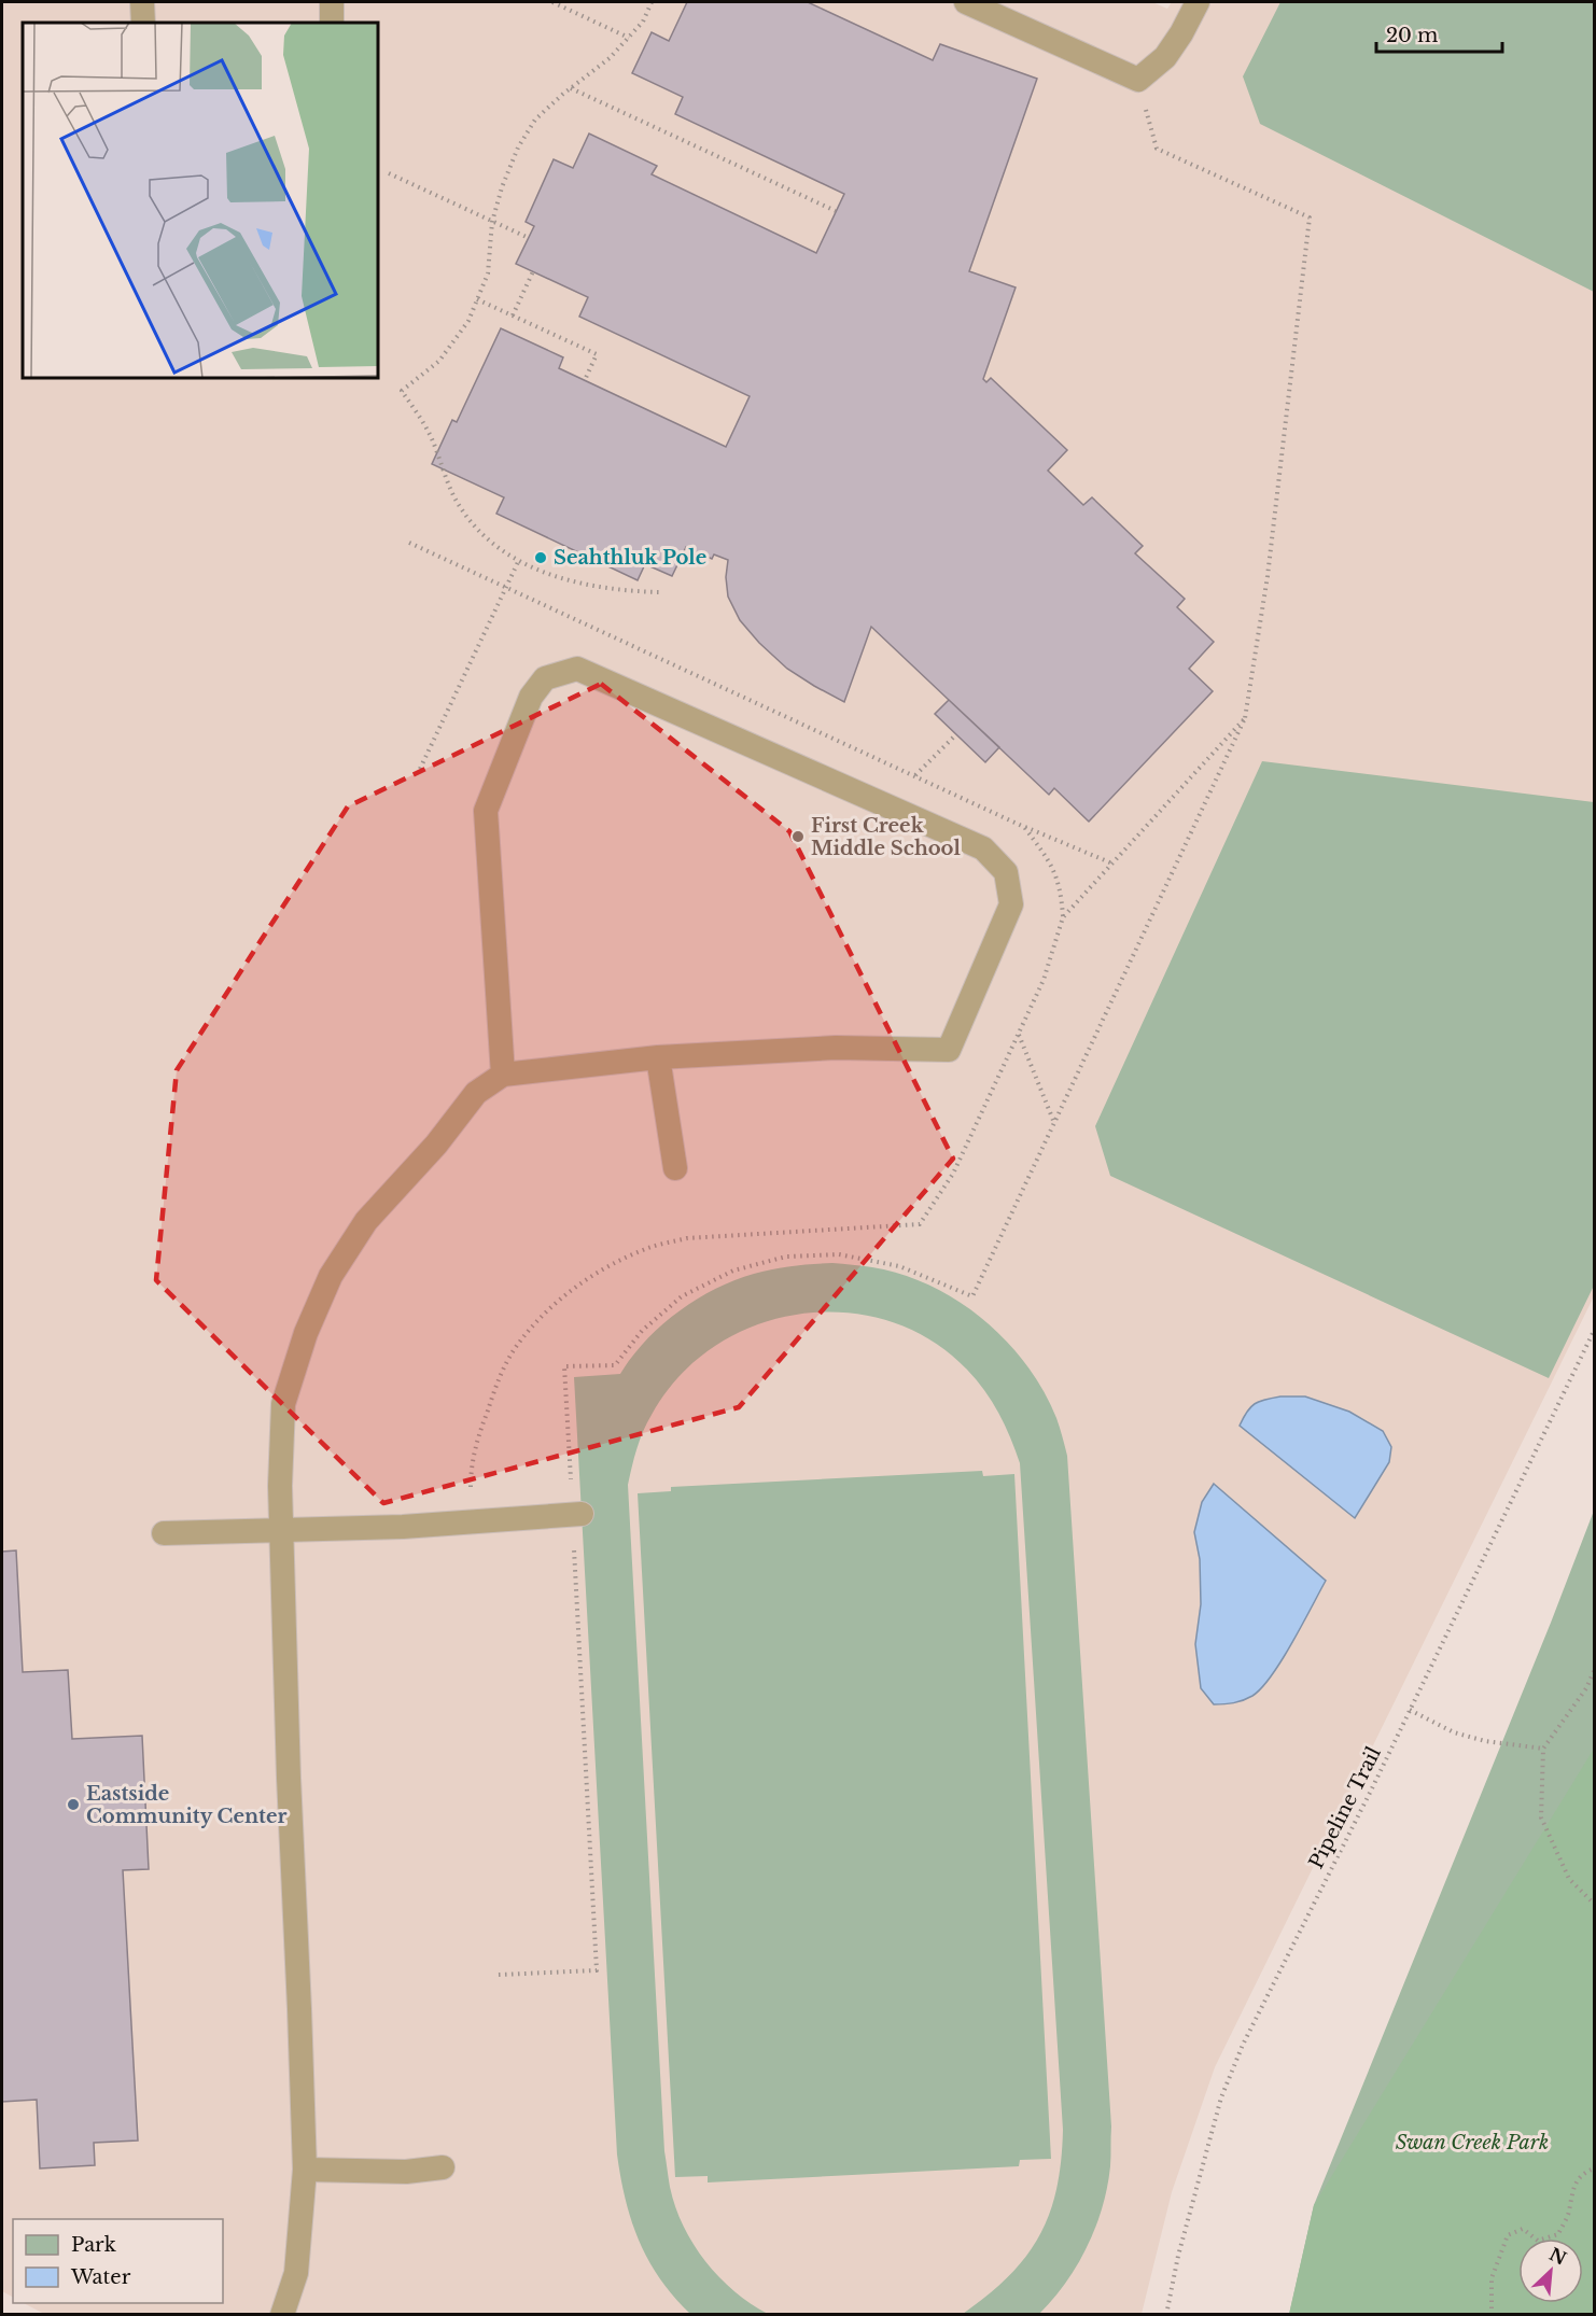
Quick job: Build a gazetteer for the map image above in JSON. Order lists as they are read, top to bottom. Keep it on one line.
{"streets":{"path":["Pipeline Trail"]},"parks":["Swan Creek Park"],"places":["Seahthluk Pole","First Creek Middle School","Eastside Community Center"],"legend":["Park","Water"],"scale_bar":"20 m","north":"top right"}
